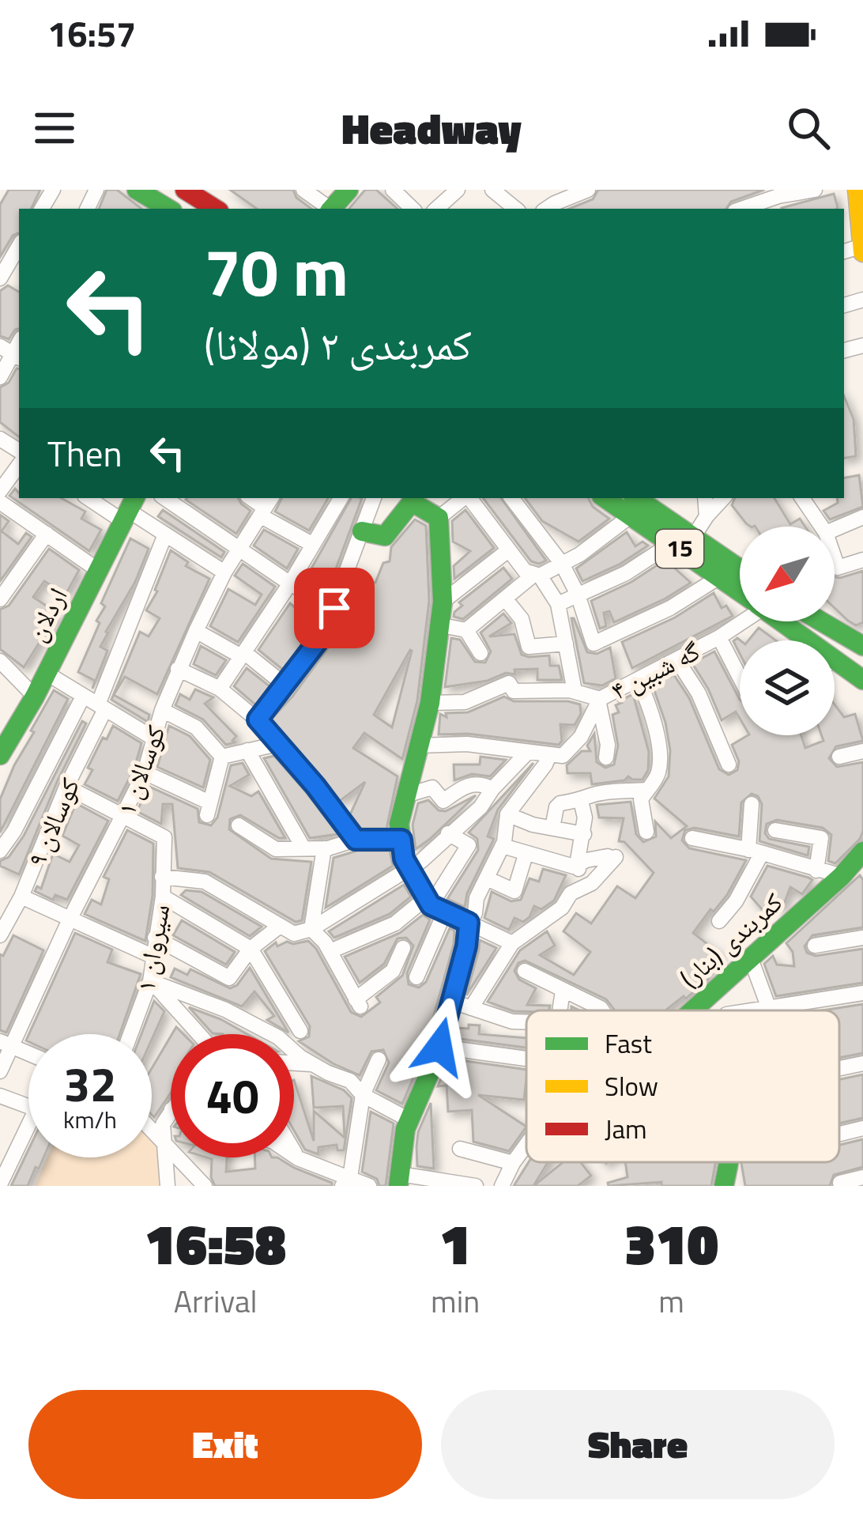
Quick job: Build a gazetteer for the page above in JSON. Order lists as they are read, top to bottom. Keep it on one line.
{"streets":{"street":["15","اردلان","گه شبین ۴","کوسالان ۱","کوسالان ۹","کمربندی (بنار)","سیروان ۱"]},"crossings":[["کوسالان ۱","سیروان ۱"]],"legend":["Fast","Slow","Jam"],"north":"bottom left","page":{"status":"16:57","header":"Headway","turn":["70 m","کمربندی ۲ (مولانا)"],"then":"Then","speed":"32 km/h","limit":"40","eta":["16:58","Arrival","1","min","310","m"],"buttons":["Exit","Share"]}}
